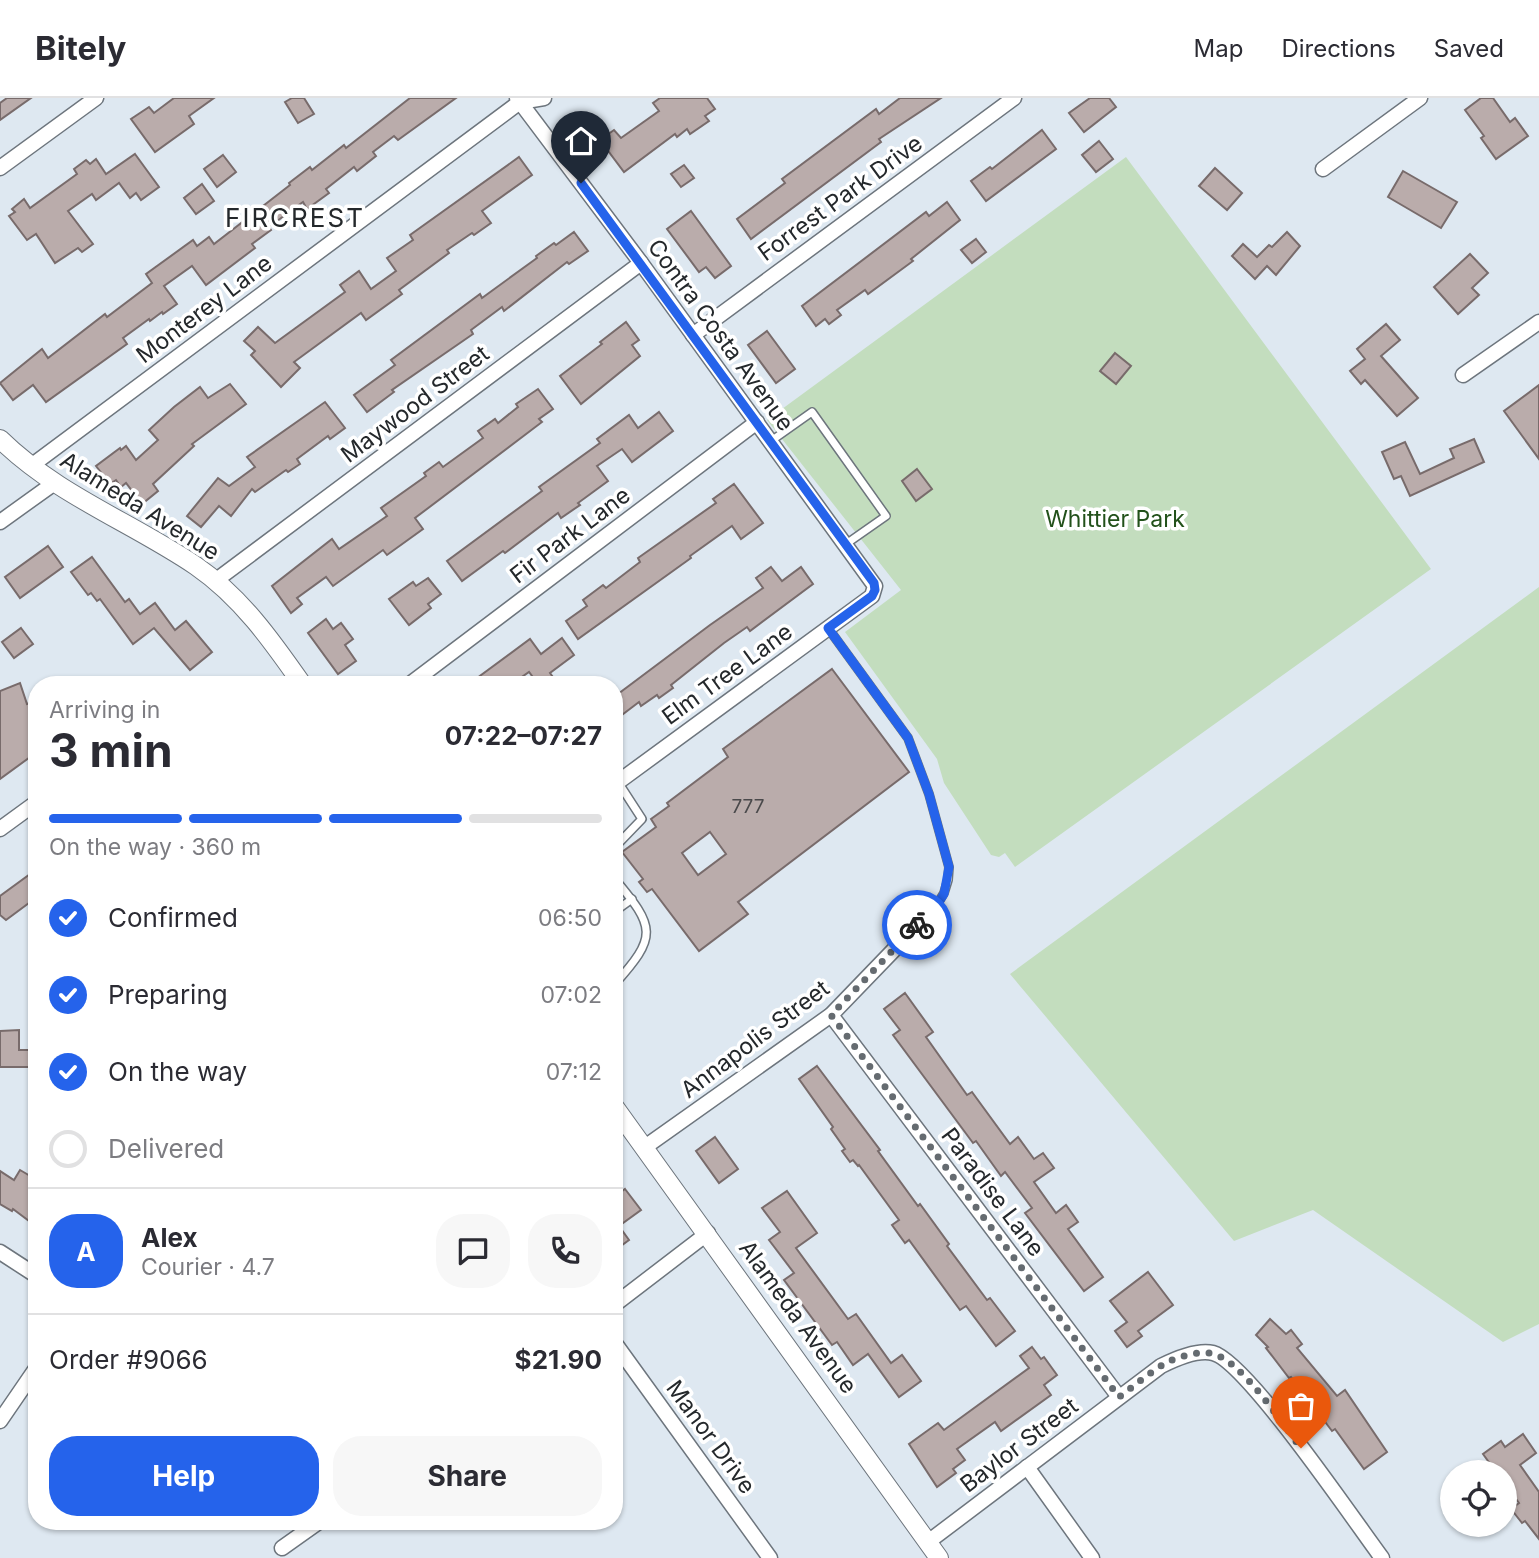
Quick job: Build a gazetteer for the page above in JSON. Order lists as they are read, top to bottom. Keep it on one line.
{"streets":{"street":["Forrest Park Drive","Monterey Lane","Contra Costa Avenue","Maywood Street","Alameda Avenue","Fir Park Lane","Elm Tree Lane","Annapolis Street","Paradise Lane","Manor Drive","Baylor Street"]},"crossings":[["Forrest Park Drive","Contra Costa Avenue"],["Monterey Lane","Contra Costa Avenue"],["Monterey Lane","Alameda Avenue"],["Contra Costa Avenue","Maywood Street"],["Contra Costa Avenue","Fir Park Lane"],["Contra Costa Avenue","Elm Tree Lane"],["Maywood Street","Alameda Avenue"],["Alameda Avenue","Annapolis Street"],["Alameda Avenue","Baylor Street"],["Annapolis Street","Paradise Lane"],["Paradise Lane","Baylor Street"]],"districts":["FIRCREST"],"parks":["Whittier Park"],"house_numbers":["777"],"page":{"header":"Bitely","nav":["Map","Directions","Saved"],"heading":["3 min","Arriving in","07:22–07:27"],"panel":["Alex","Courier · 4.7","Order #9066","$21.90"],"bar":"On the way · 360 m","list":[["Confirmed","06:50"],["Preparing","07:02"],["On the way","07:12"],"Delivered"],"round":"A","buttons":["Help","Share"]}}
